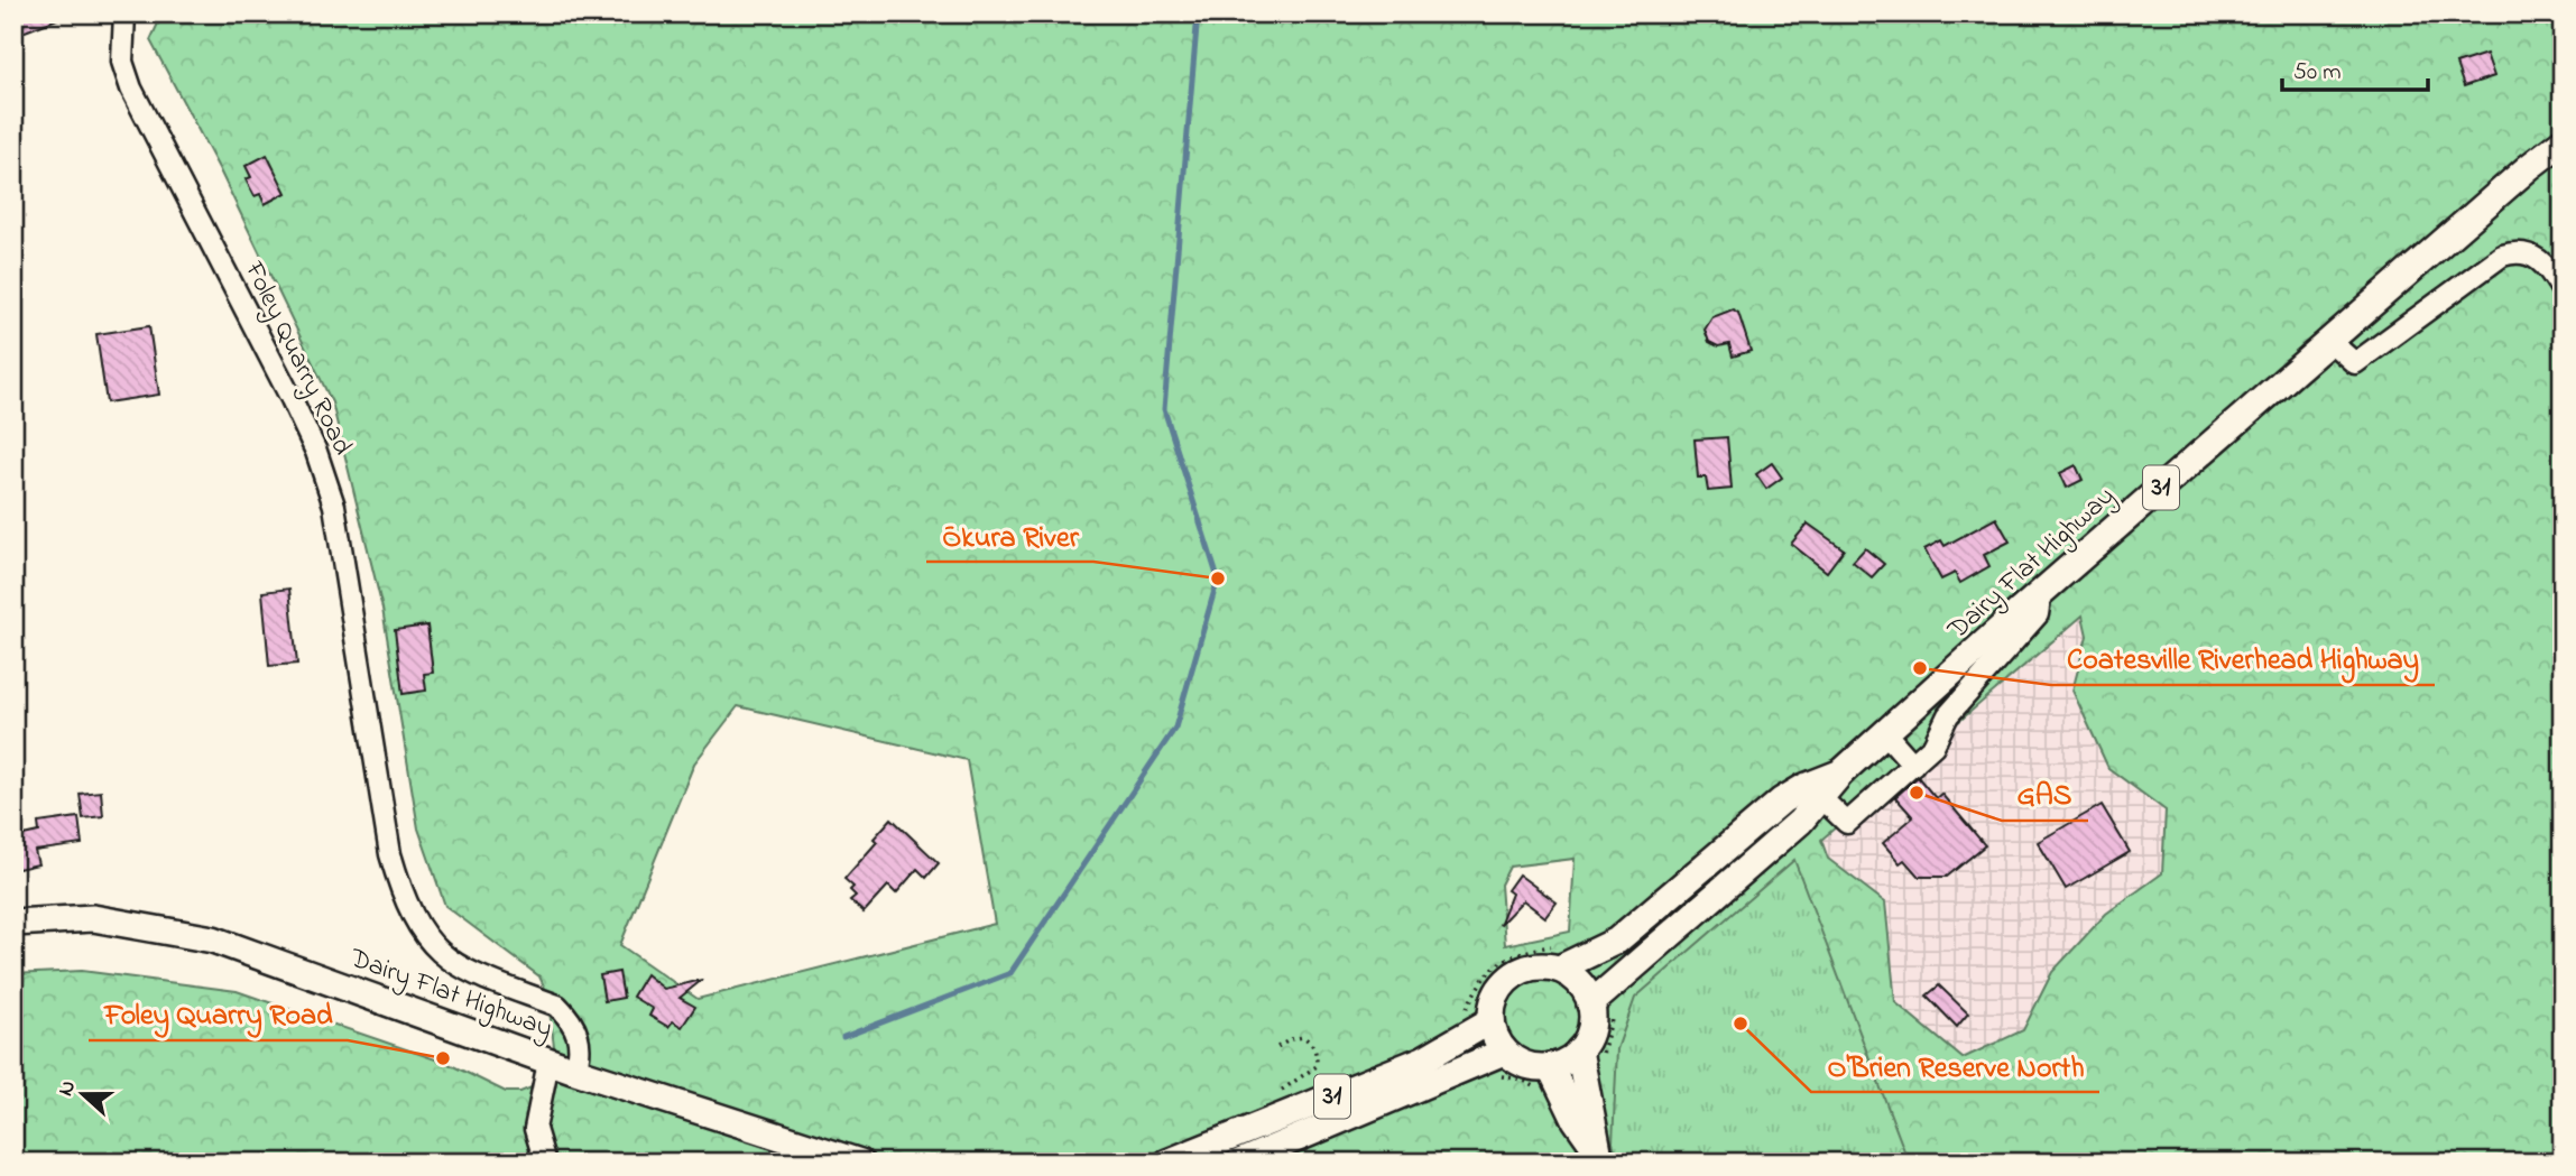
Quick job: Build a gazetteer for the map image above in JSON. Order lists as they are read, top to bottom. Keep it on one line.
{"streets":{"main road":["31","Dairy Flat Highway"],"street":["Foley Quarry Road"]},"crossings":[["Foley Quarry Road","Dairy Flat Highway"],["31","Dairy Flat Highway"]],"places":["Ōkura River","Coatesville Riverhead Highway","GAS","O'Brien Reserve North","Foley Quarry Road"],"scale_bar":"50 m","north":"left"}
